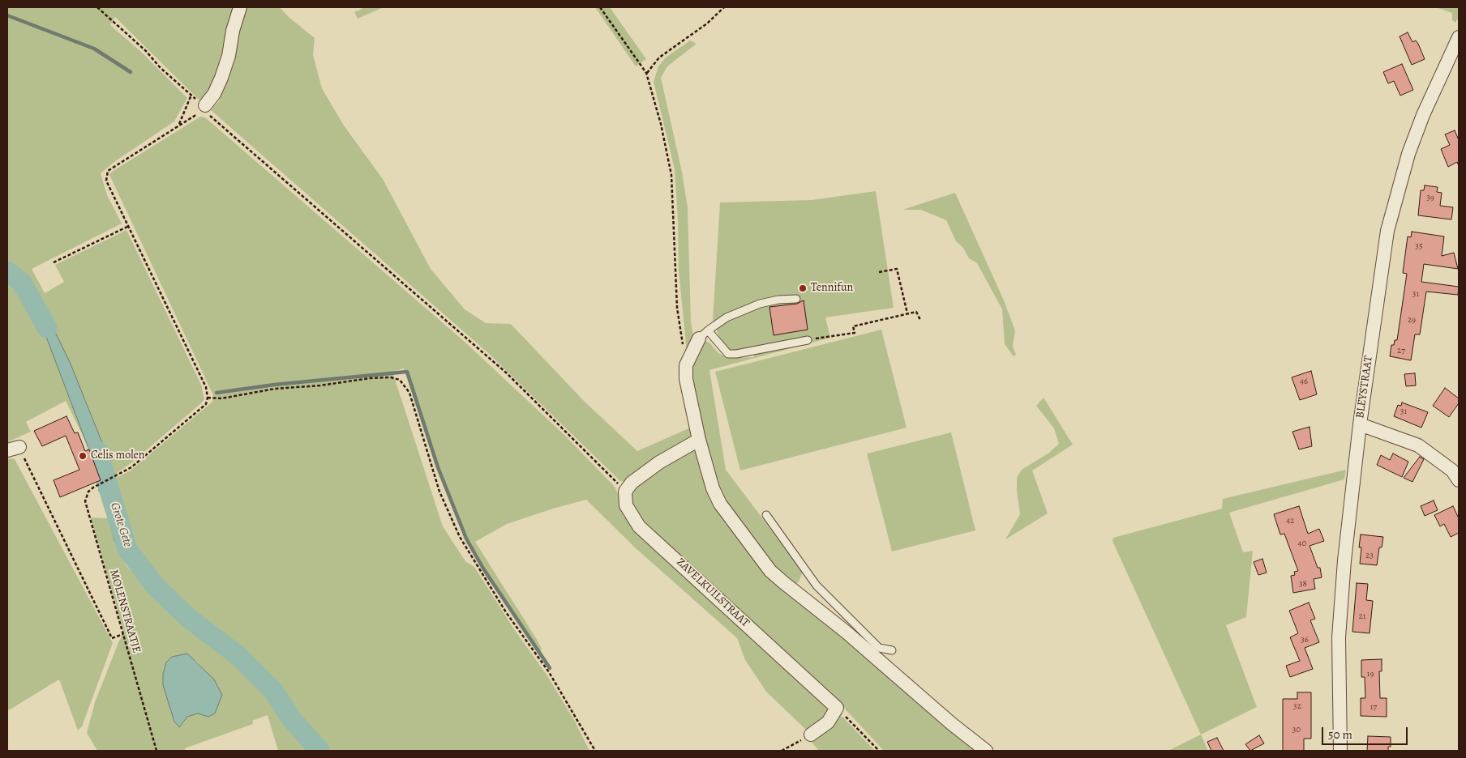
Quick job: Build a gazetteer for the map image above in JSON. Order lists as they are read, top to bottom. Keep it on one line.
{"streets":{"street":["BLEYSTRAAT","ZAVELKUILSTRAAT"],"path":["MOLENSTRAATJE"]},"water":["Grote Gete"],"places":["Tennifun","Celis molen"],"house_numbers":["39","35","31","29","27","46","31","42","40","23","38","21","36","19","32","17","30"],"scale_bar":"50 m"}
